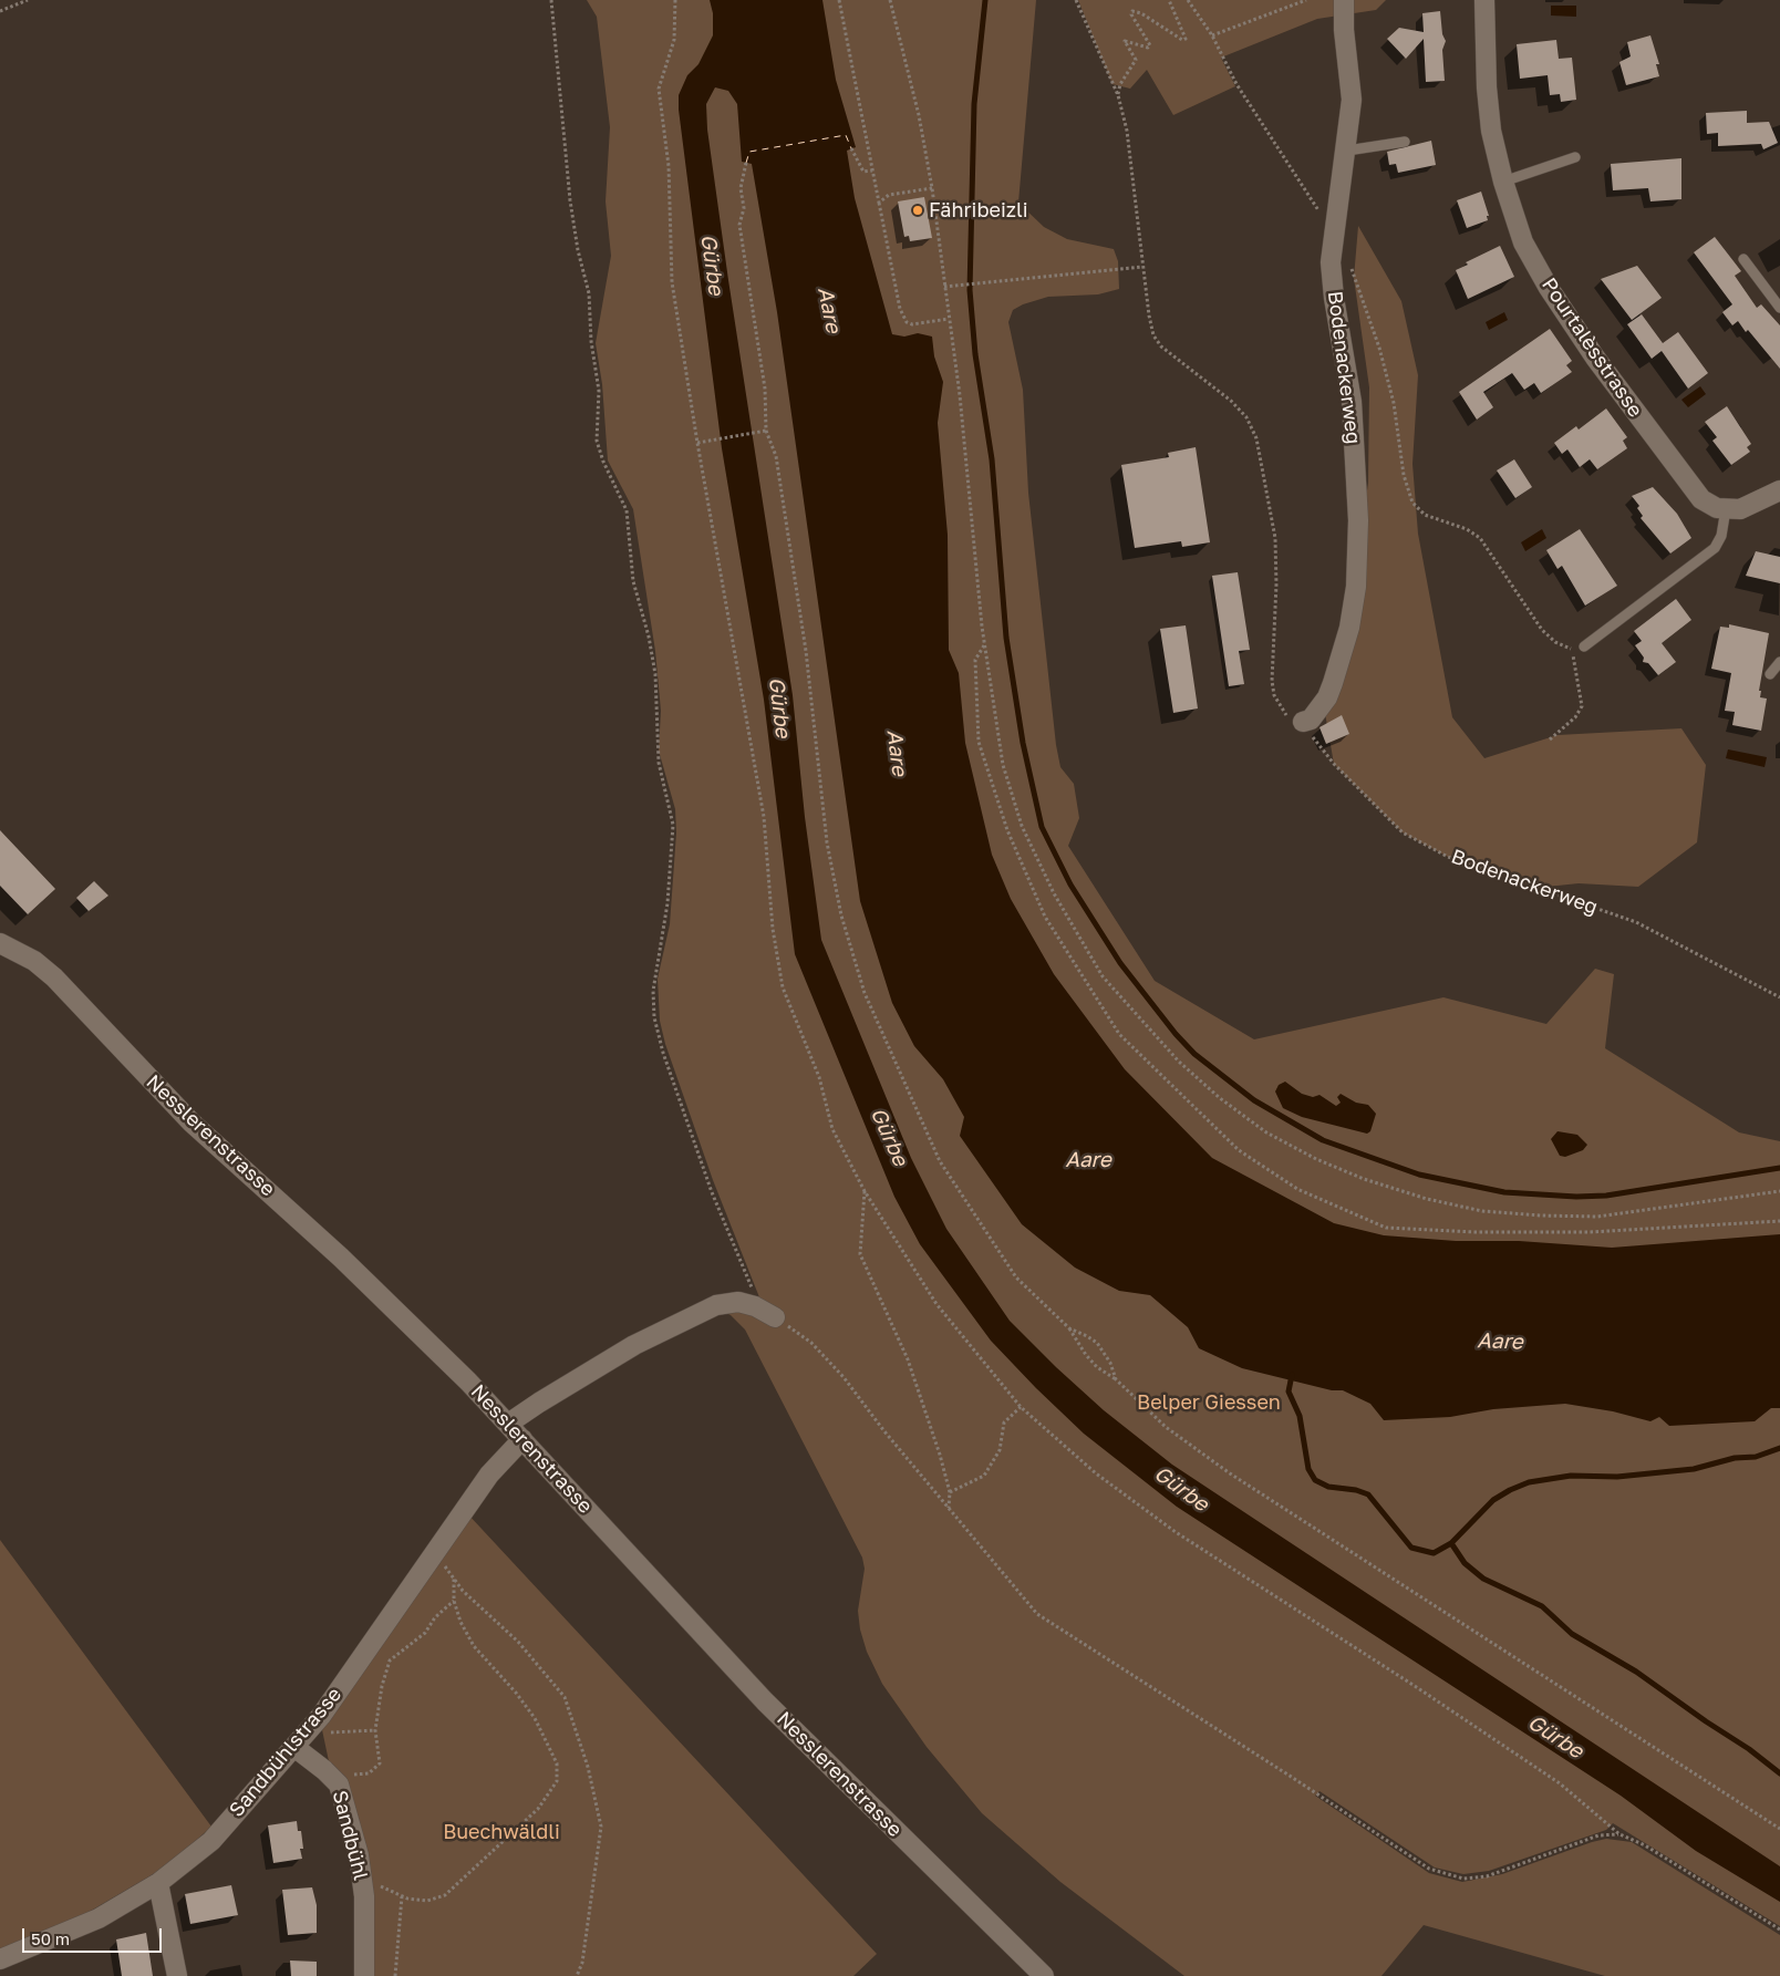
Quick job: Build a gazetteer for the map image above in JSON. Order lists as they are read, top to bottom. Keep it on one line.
{"streets":{"street":["Pourtalèsstrasse","Bodenackerweg","Nesslerenstrasse","Sandbühlstrasse","Sandbühl"]},"crossings":[["Nesslerenstrasse","Sandbühlstrasse"],["Sandbühlstrasse","Sandbühl"]],"water":["Gürbe","Aare"],"parks":["Belper Giessen","Buechwäldli"],"places":["Fähribeizli"],"scale_bar":"50 m"}
